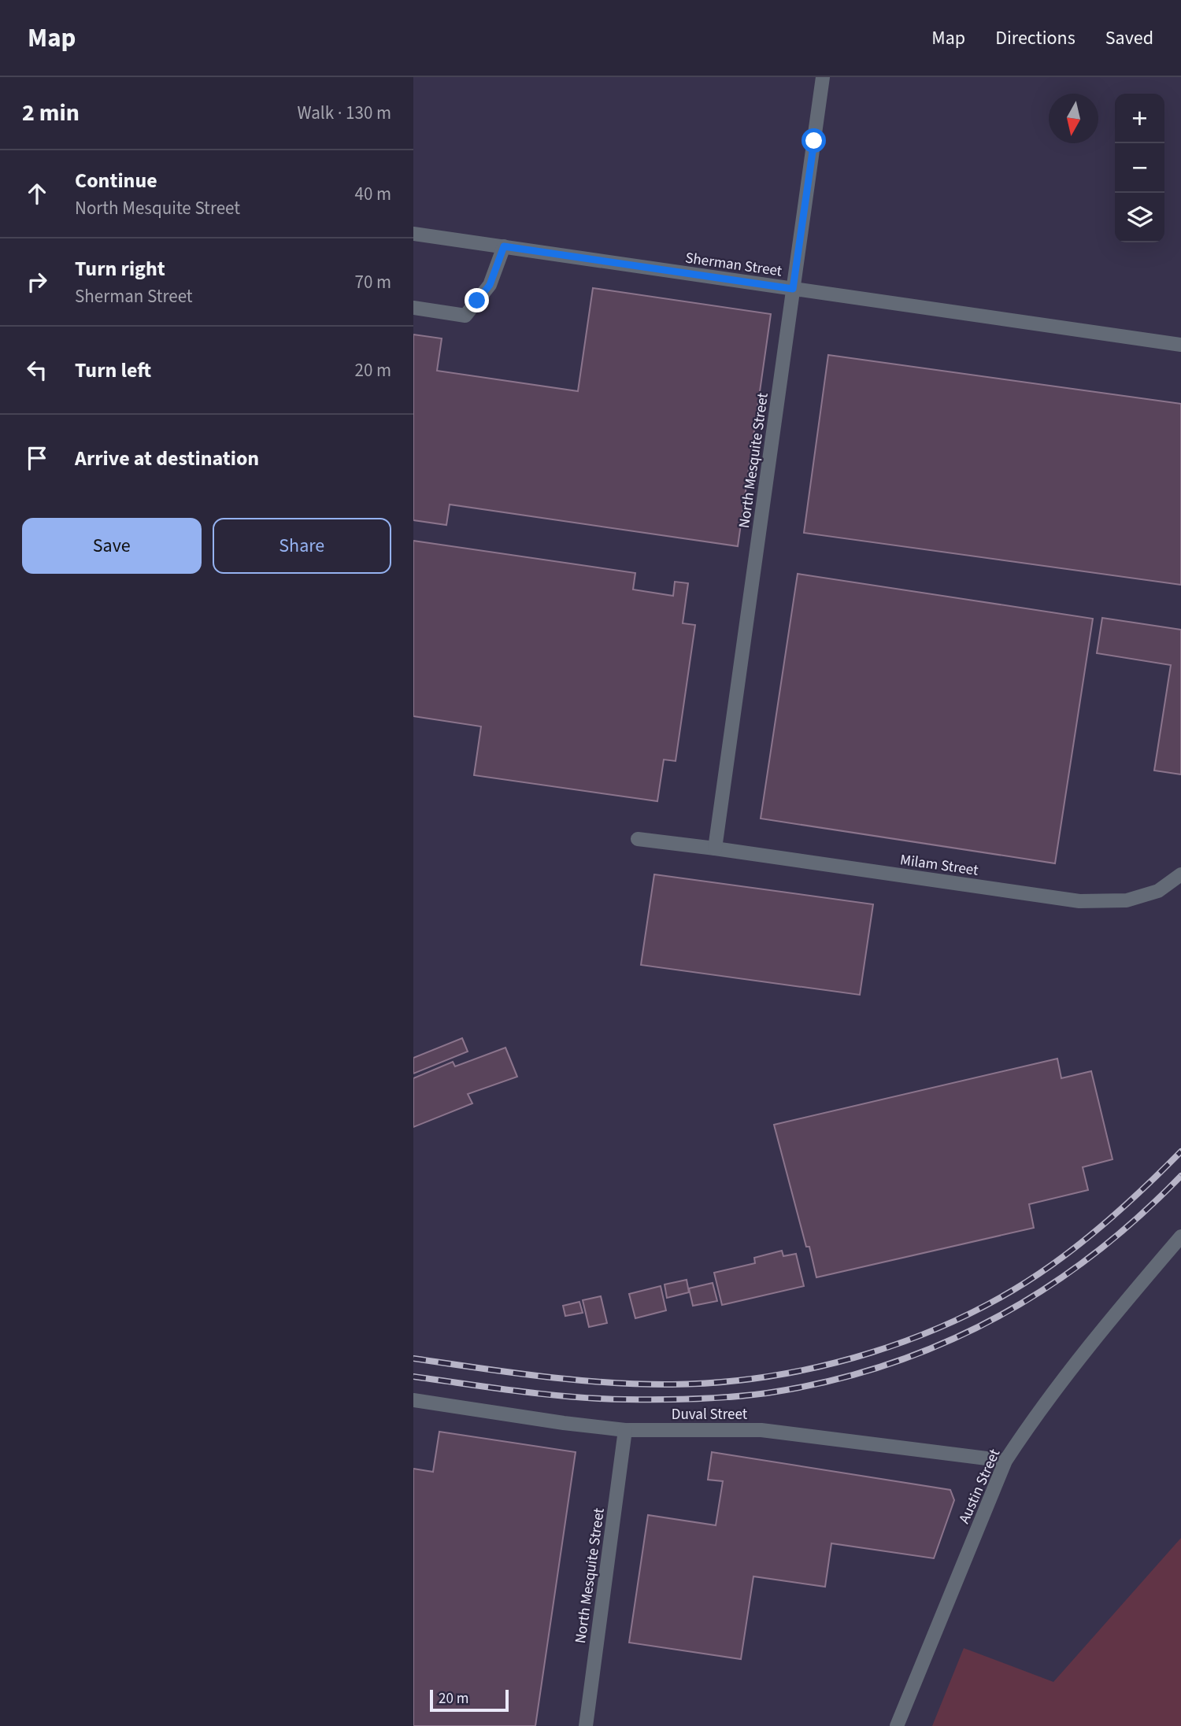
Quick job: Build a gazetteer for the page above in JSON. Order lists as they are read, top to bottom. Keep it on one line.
{"streets":{"street":["Sherman Street","North Mesquite Street","Milam Street","Duval Street","Austin Street"]},"crossings":[["Sherman Street","North Mesquite Street"],["North Mesquite Street","Milam Street"],["North Mesquite Street","Duval Street"],["Duval Street","Austin Street"]],"scale_bar":"20 m","north":"bottom","page":{"header":"Map","nav":["Map","Directions","Saved"],"heading":["2 min","Walk · 130 m"],"map_buttons":["+","−"],"list":[["Continue","North Mesquite Street","40 m"],["Turn right","Sherman Street","70 m"],["Turn left","20 m"],"Arrive at destination"],"buttons":["Save","Share"],"scale":"20 m"}}
